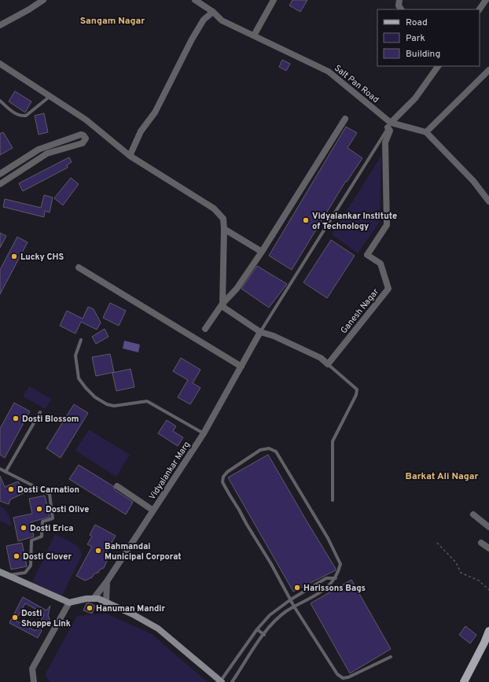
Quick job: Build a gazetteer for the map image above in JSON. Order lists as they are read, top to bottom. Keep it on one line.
{"streets":{"street":["Salt Pan Road","Ganesh Nagar","Vidyalankar Marg"]},"crossings":[["Salt Pan Road","Ganesh Nagar"]],"districts":["Sangam Nagar","Barkat Ali Nagar"],"places":["Vidyalankar Institute of Technology","Lucky CHS","Dosti Blossom","Dosti Carnation","Dosti Olive","Dosti Erica","Bahmandai Municipal Corporat","Dosti Clover","Harissons Bags","Hanuman Mandir","Dosti Shoppe Link"],"legend":["Road","Park","Building"]}
